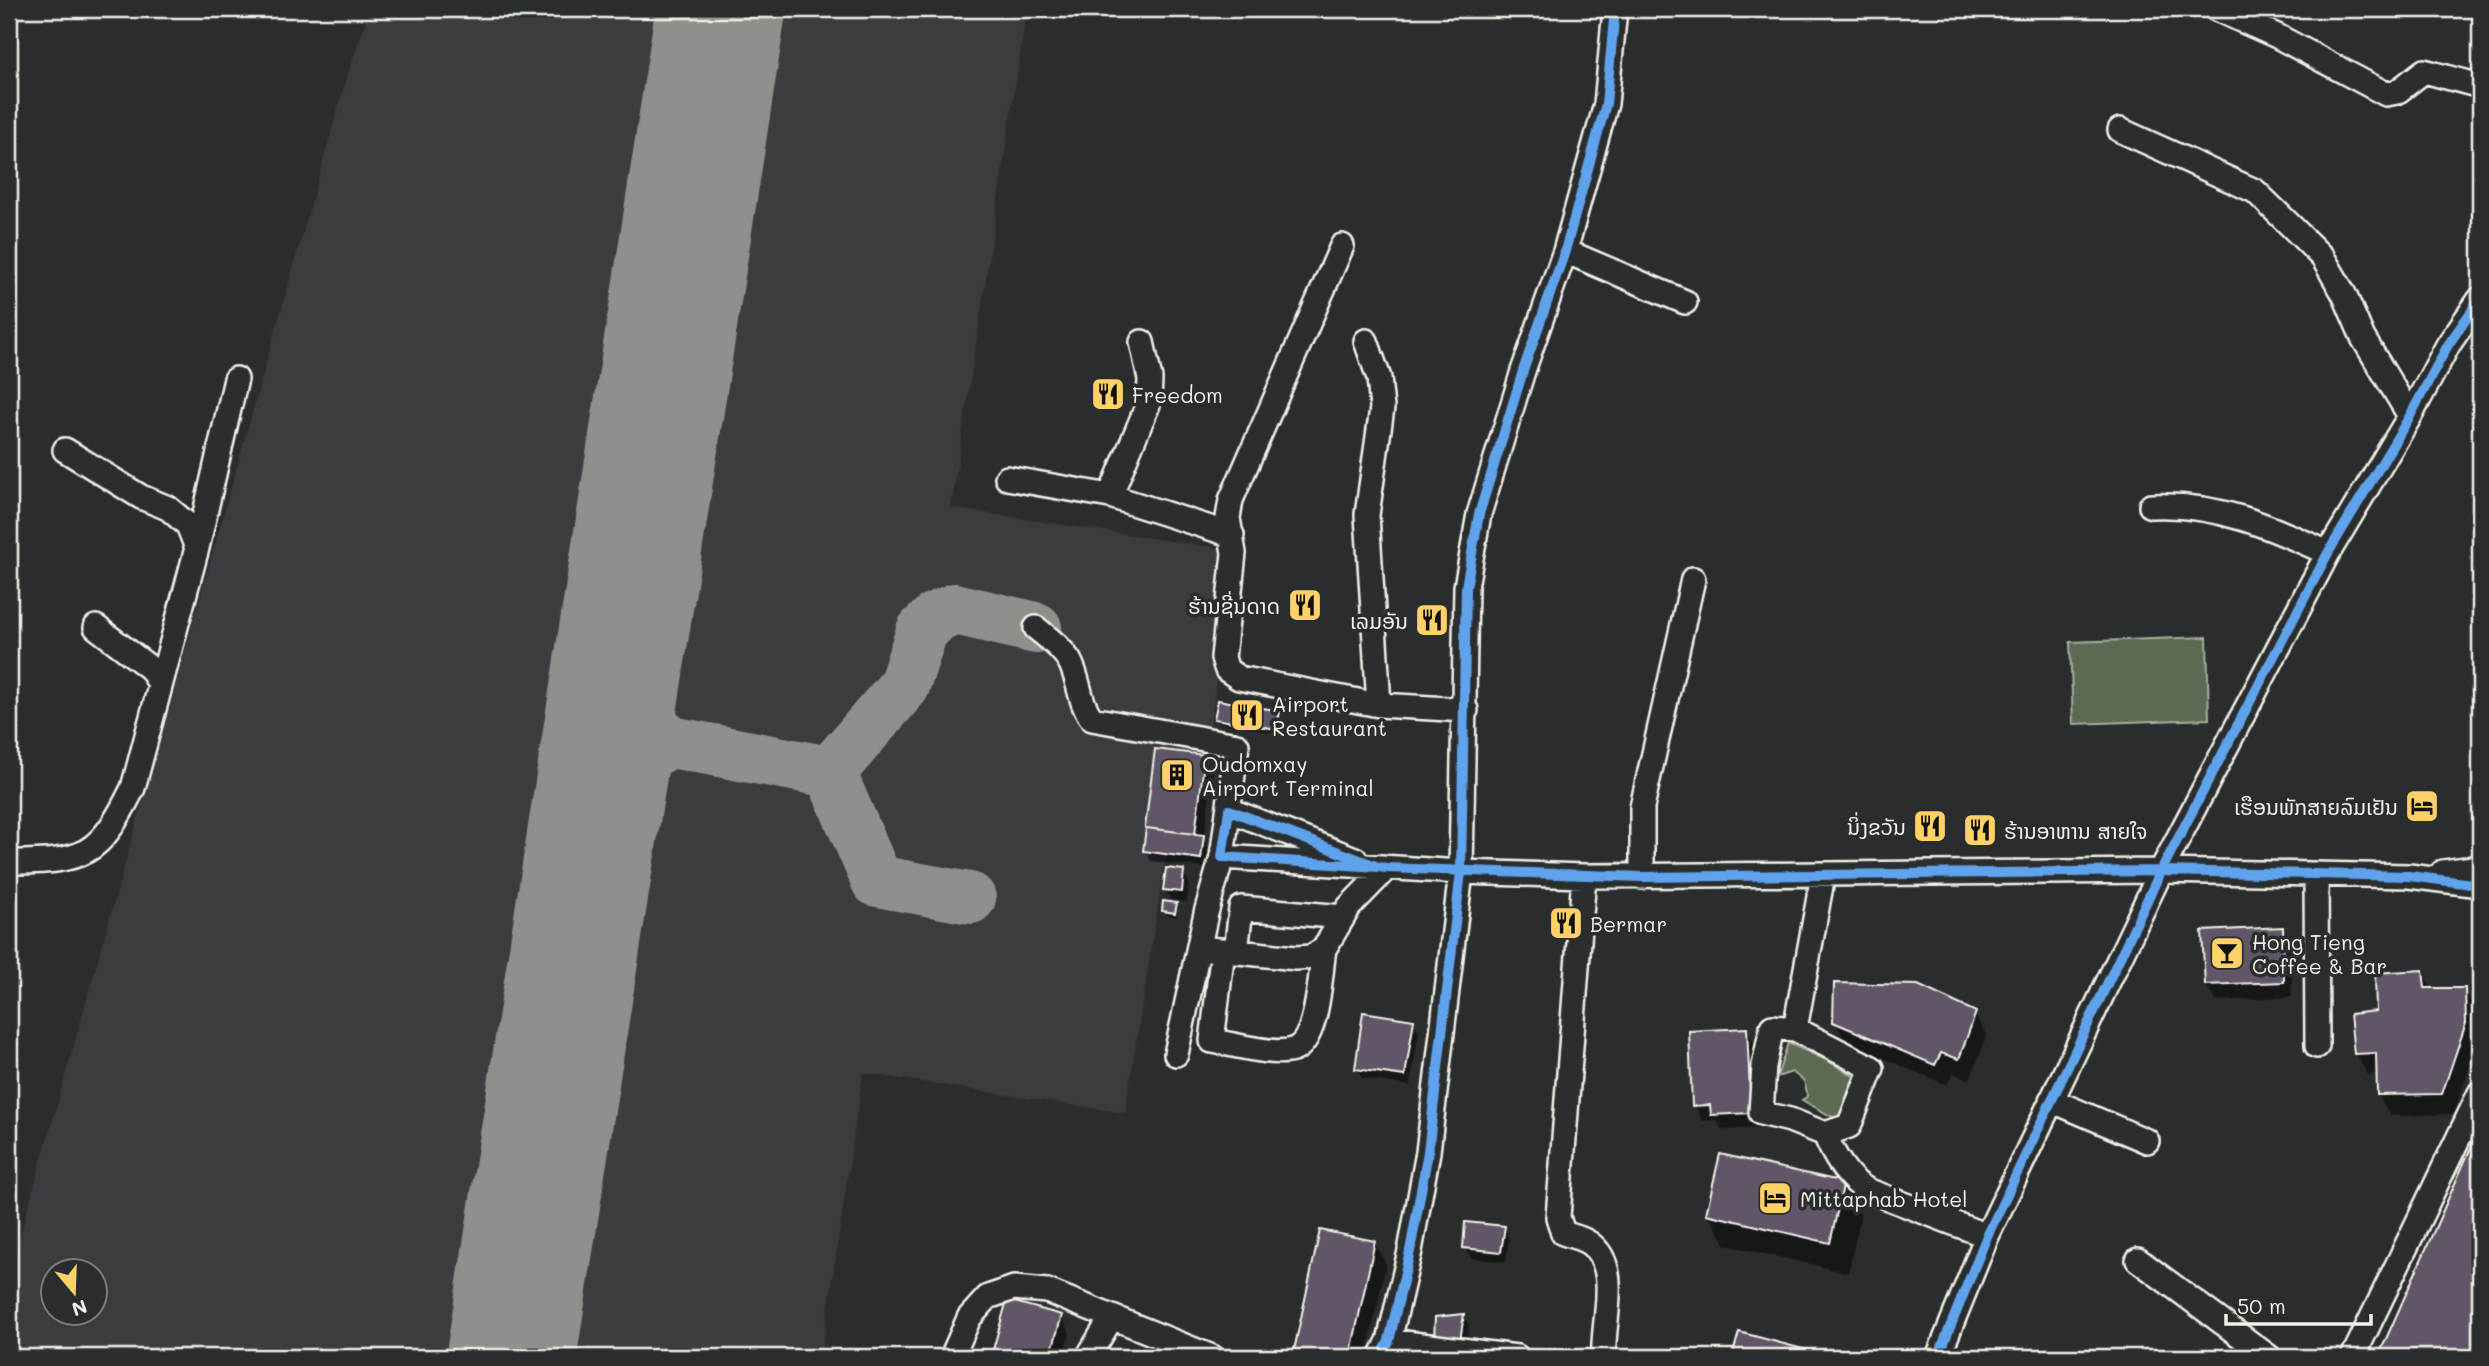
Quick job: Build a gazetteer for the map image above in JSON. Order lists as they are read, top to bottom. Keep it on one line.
{"places":{"restaurant":["Freedom","ຮ້ານຊີ່ນດາດ","ເລມອັນ","Airport Restaurant","ນິ່ງຂວັນ","ຮ້ານອາຫານ ສາຍໃຈ","Bermar"],"building":["Oudomxay Airport Terminal"],"hotel":["ເຮືອນພັກສາຍລົມເຢັນ","Mittaphab Hotel"],"bar":["Hong Tieng Coffee & Bar"]},"scale_bar":"50 m","north":"bottom"}
